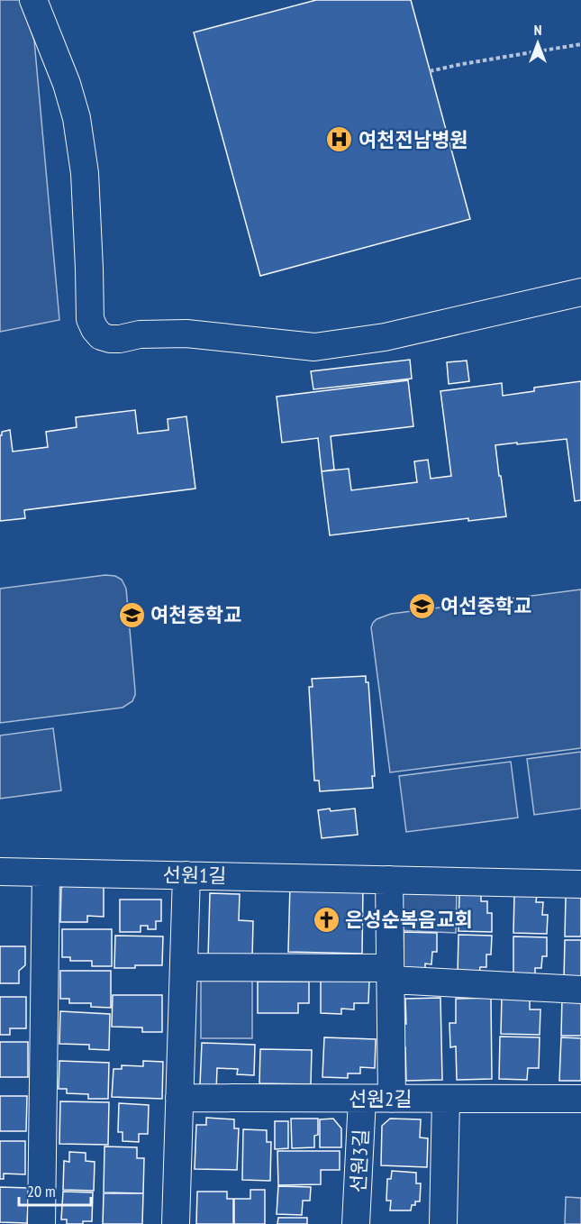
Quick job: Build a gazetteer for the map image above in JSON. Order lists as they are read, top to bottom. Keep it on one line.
{"streets":{"street":["선원1길","선원2길","선원3길"]},"crossings":[["선원2길","선원3길"]],"places":{"hospital":["여천전남병원"],"school or university":["여선중학교","여천중학교"],"church":["은성순복음교회"]},"scale_bar":"20 m","north":"top"}
